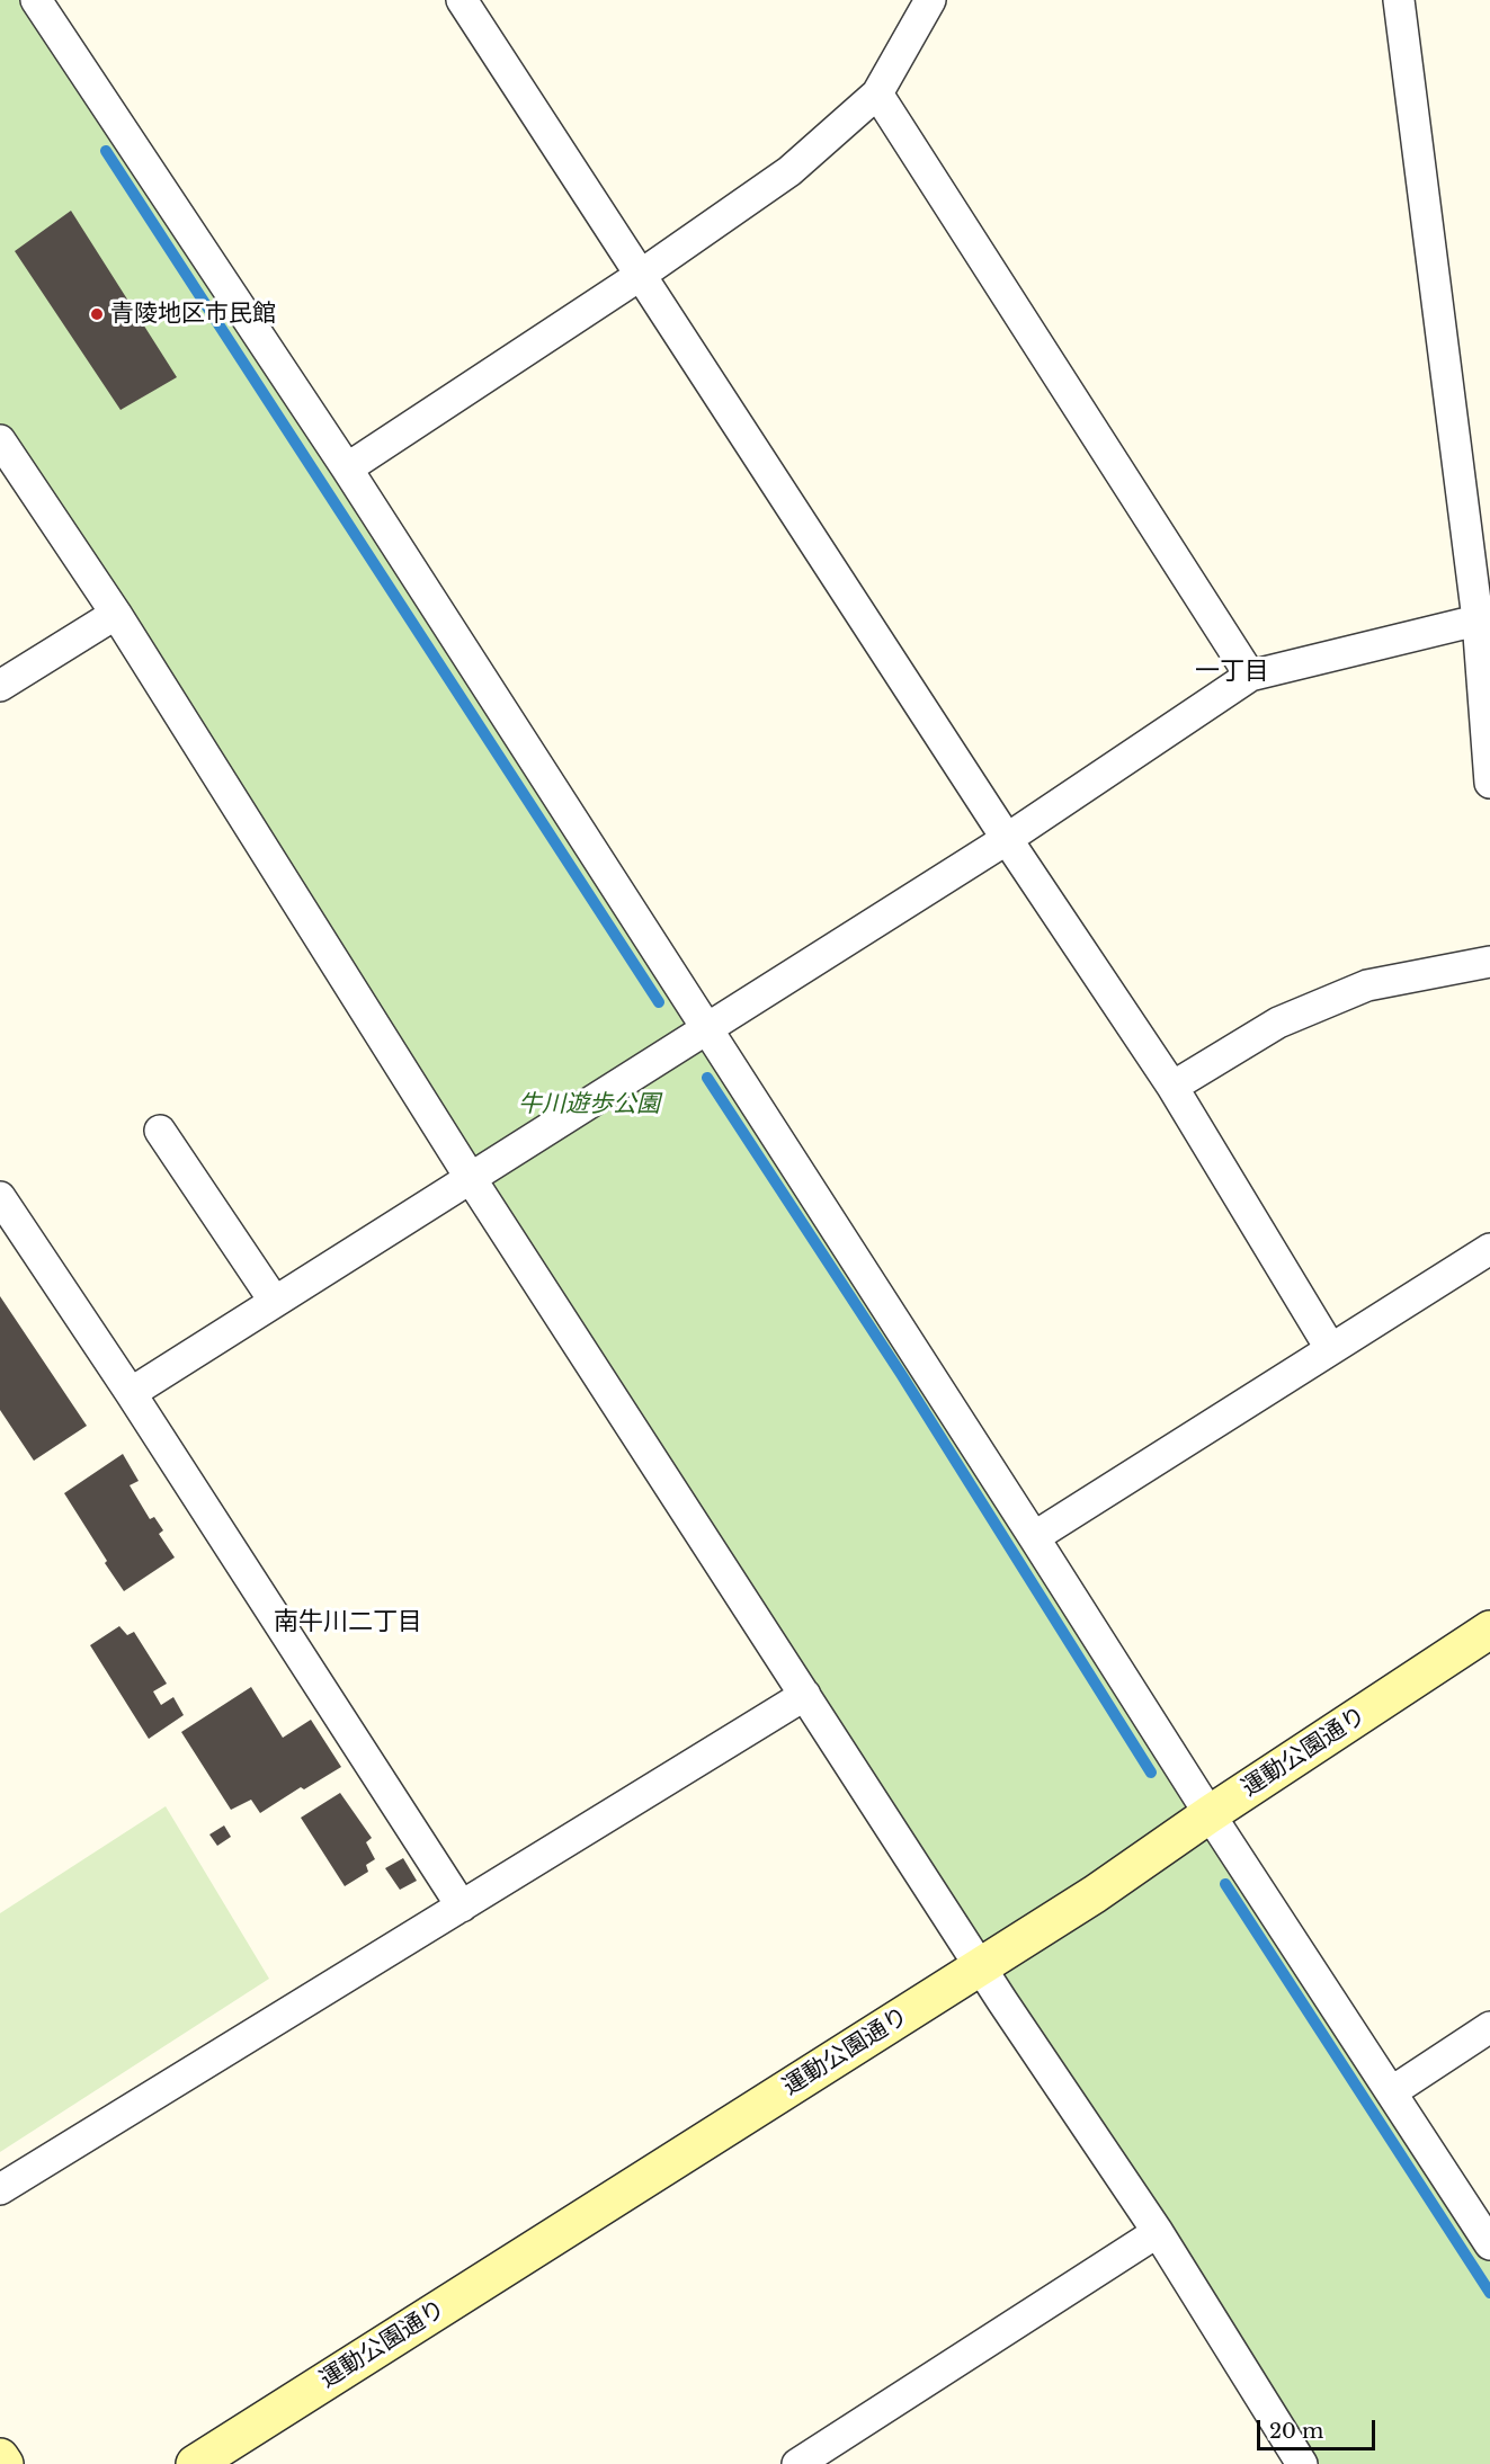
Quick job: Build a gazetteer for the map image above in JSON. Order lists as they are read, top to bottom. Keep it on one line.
{"streets":{"street":["運動公園通り"]},"districts":["一丁目","南牛川二丁目"],"parks":["牛川遊歩公園"],"places":["青陵地区市民館"],"scale_bar":"20 m"}
